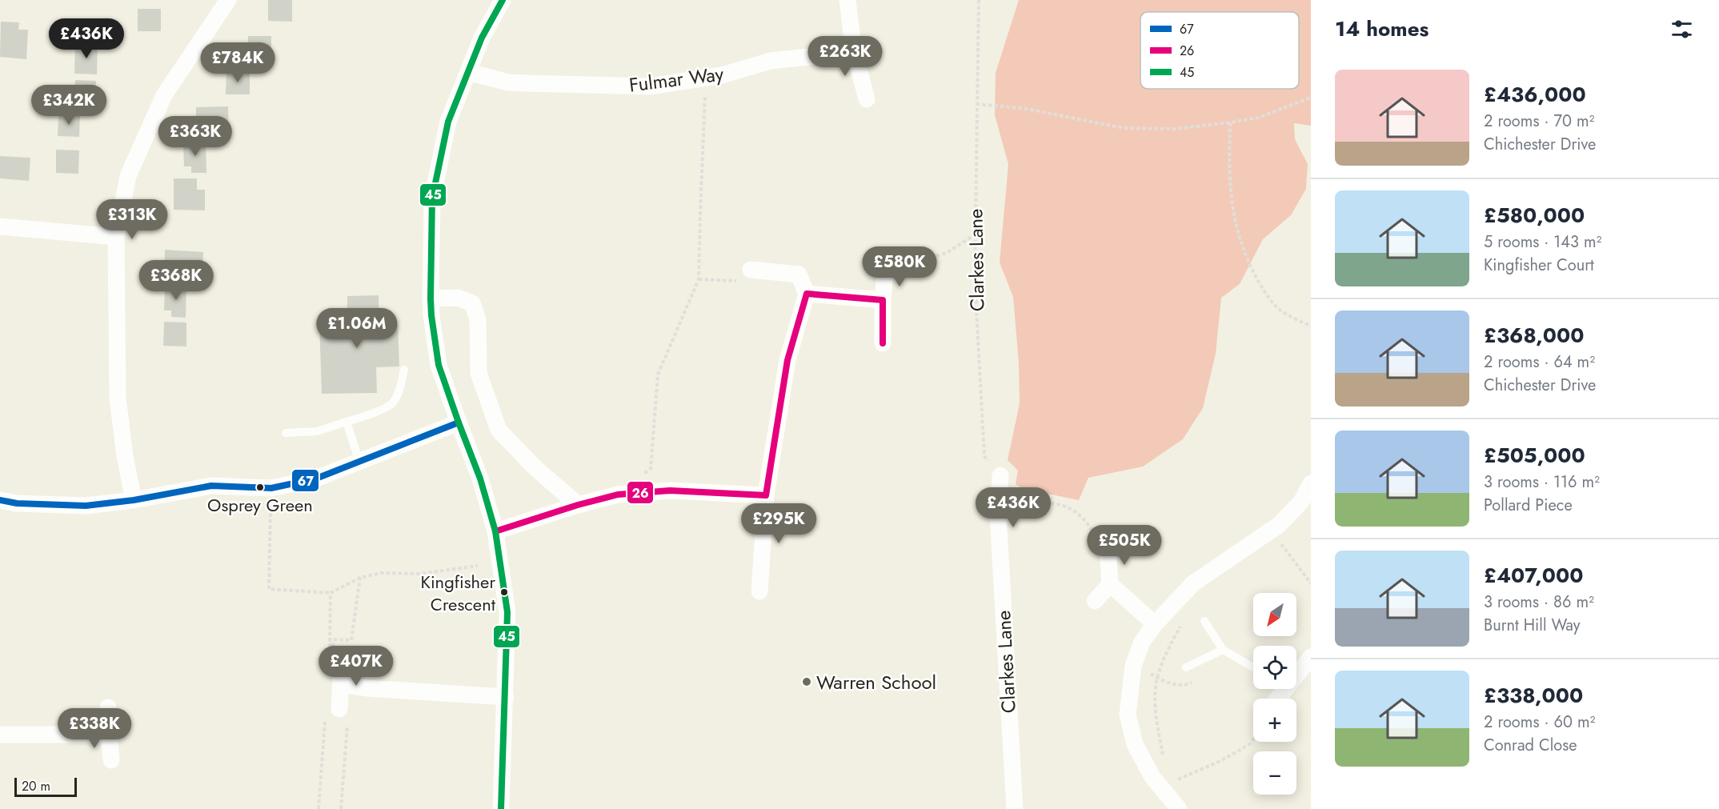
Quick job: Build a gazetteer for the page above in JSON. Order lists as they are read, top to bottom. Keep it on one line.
{"streets":{"street":["Fulmar Way","Clarkes Lane"]},"places":["Osprey Green","Kingfisher Crescent","Warren School"],"lines":["transit line 45","transit line 26","transit line 67"],"legend":["67","26","45"],"scale_bar":"20 m","north":"bottom left","page":{"heading":"14 homes","price":["£436K","£263K","£784K","£342K","£363K","£313K","£580K","£368K","£1.06M","£436K","£295K","£505K","£407K","£338K"],"list":[{"name":"£436,000","note":"2 rooms · 70 m² · Chichester Drive"},{"name":"£580,000","note":"5 rooms · 143 m² · Kingfisher Court"},{"name":"£368,000","note":"2 rooms · 64 m² · Chichester Drive"},{"name":"£505,000","note":"3 rooms · 116 m² · Pollard Piece"},{"name":"£407,000","note":"3 rooms · 86 m² · Burnt Hill Way"},{"name":"£338,000","note":"2 rooms · 60 m² · Conrad Close"}],"map_buttons":["+","−"],"scale":"20 m"}}
